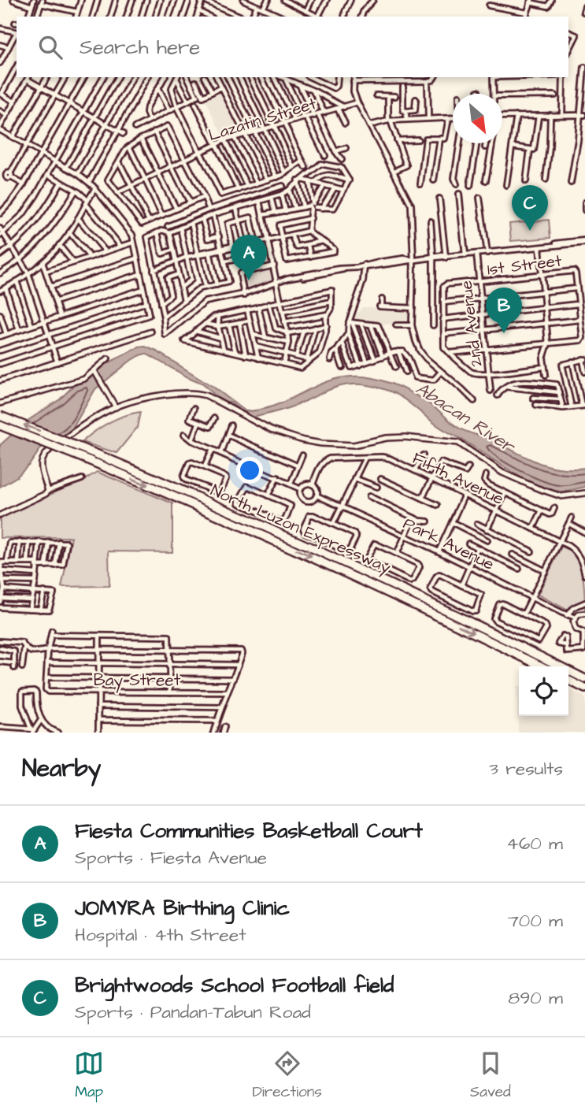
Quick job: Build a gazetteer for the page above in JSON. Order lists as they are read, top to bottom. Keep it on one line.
{"streets":{"highway":["North Luzon Expressway"],"street":["Lazatin Street","1st Street","2nd Avenue","Fifth Avenue","Park Avenue","Bay Street"]},"crossings":[["1st Street","2nd Avenue"],["Fifth Avenue","Park Avenue"]],"water":["Abacan River"],"north":"bottom right","page":{"search":"Search here","pins":["C","A","B"],"heading":["Nearby","3 results"],"list":[{"mark":"A","name":"Fiesta Communities Basketball Court","note":"Sports · Fiesta Avenue","value":"460 m"},{"mark":"B","name":"JOMYRA Birthing Clinic","note":"Hospital · 4th Street","value":"700 m"},{"mark":"C","name":"Brightwoods School Football field","note":"Sports · Pandan-Tabun Road","value":"890 m"}],"nav":["Map","Directions","Saved"]}}
